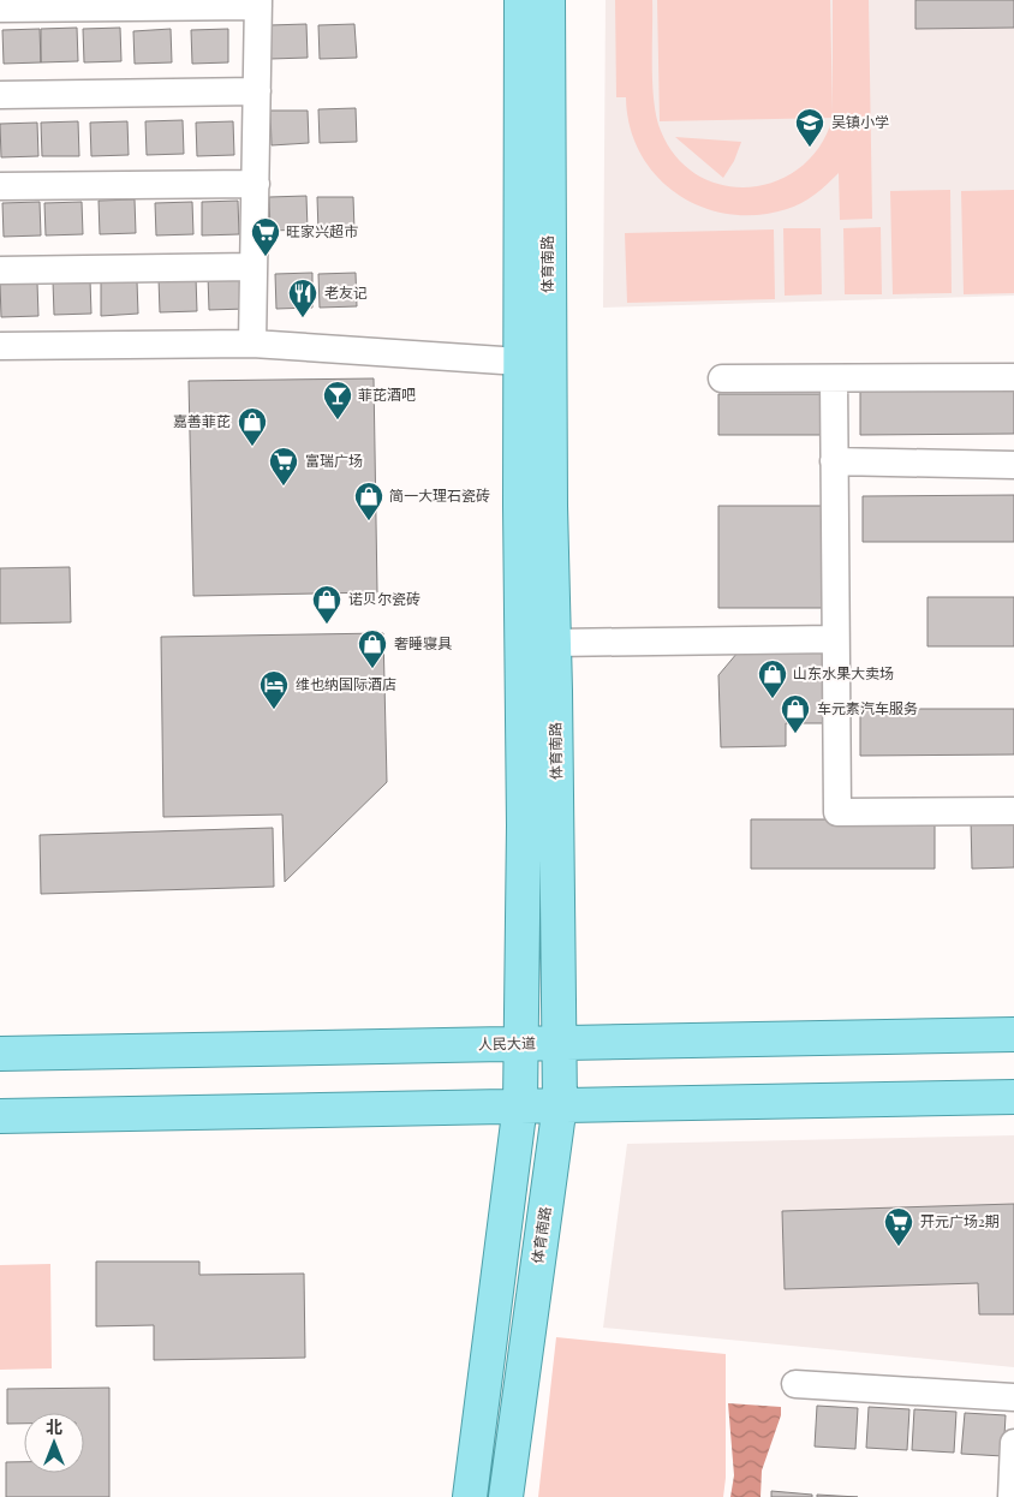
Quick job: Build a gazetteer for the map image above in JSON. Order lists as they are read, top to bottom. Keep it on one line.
{"streets":{"main road":["体育南路","人民大道"]},"crossings":[["体育南路","人民大道"]],"places":{"school or university":["吴镇小学"],"supermarket":["旺家兴超市","富瑞广场","开元广场2期"],"restaurant":["老友记"],"bar":["菲芘酒吧"],"shop":["嘉善菲芘","简一大理石瓷砖","诺贝尔瓷砖","奢睡寝具","山东水果大卖场","车元素汽车服务"],"hotel":["维也纳国际酒店"]},"north":"top"}
